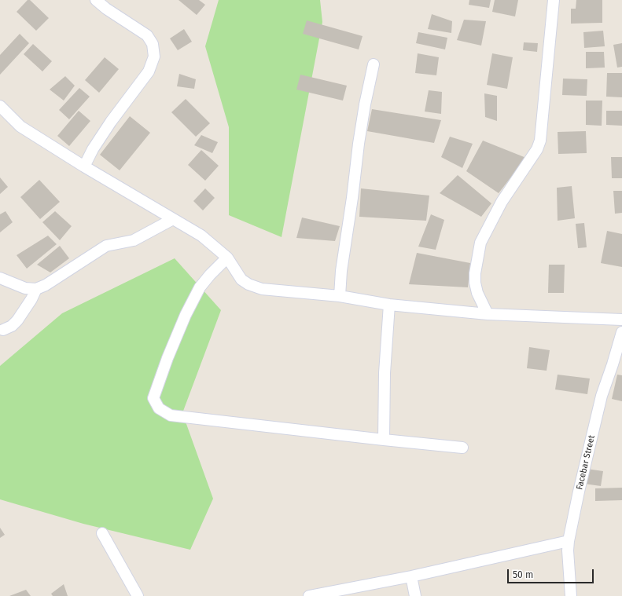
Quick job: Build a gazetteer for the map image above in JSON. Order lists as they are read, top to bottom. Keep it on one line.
{"streets":{"street":["Facebar Street"]},"scale_bar":"50 m"}
